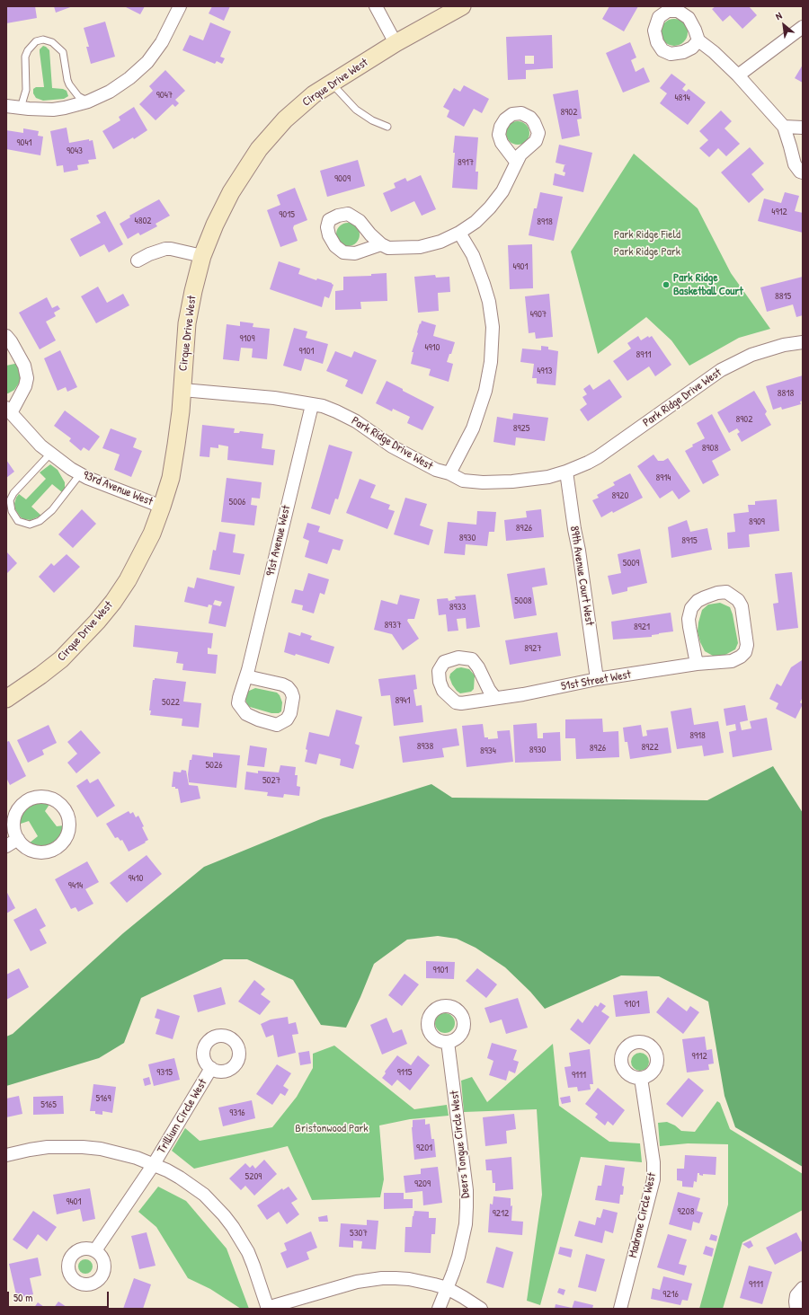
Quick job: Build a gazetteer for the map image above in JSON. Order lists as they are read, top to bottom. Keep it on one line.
{"streets":{"street":["Cirque Drive West","Park Ridge Drive West","93rd Avenue West","91st Avenue West","89th Avenue Court West","51st Street West","Trillium Circle West","Deers Tongue Circle West","Madrone Circle West"]},"crossings":[["Cirque Drive West","Park Ridge Drive West"],["Cirque Drive West","93rd Avenue West"],["Park Ridge Drive West","91st Avenue West"],["Park Ridge Drive West","89th Avenue Court West"],["89th Avenue Court West","51st Street West"]],"parks":["Park Ridge Field","Park Ridge Park","Bristonwood Park"],"places":["Park Ridge Basketball Court"],"house_numbers":["9047","4814","8902","9041","9043","8917","9009","4912","9015","4802","8918","4901","8815","4907","9109","4910","9101","8911","4913","8818","8902","8925","8908","8914","8920","5006","8909","8926","8930","8915","5009","5008","8933","8937","8921","8927","8941","5022","8918","8938","8922","8926","8930","8934","5026","5027","9410","9414","9101","9101","9112","9315","9115","9111","5169","5165","9316","9201","5209","9209","9401","9208","9212","5307","9111","9216"],"scale_bar":"50 m","north":"top left"}
